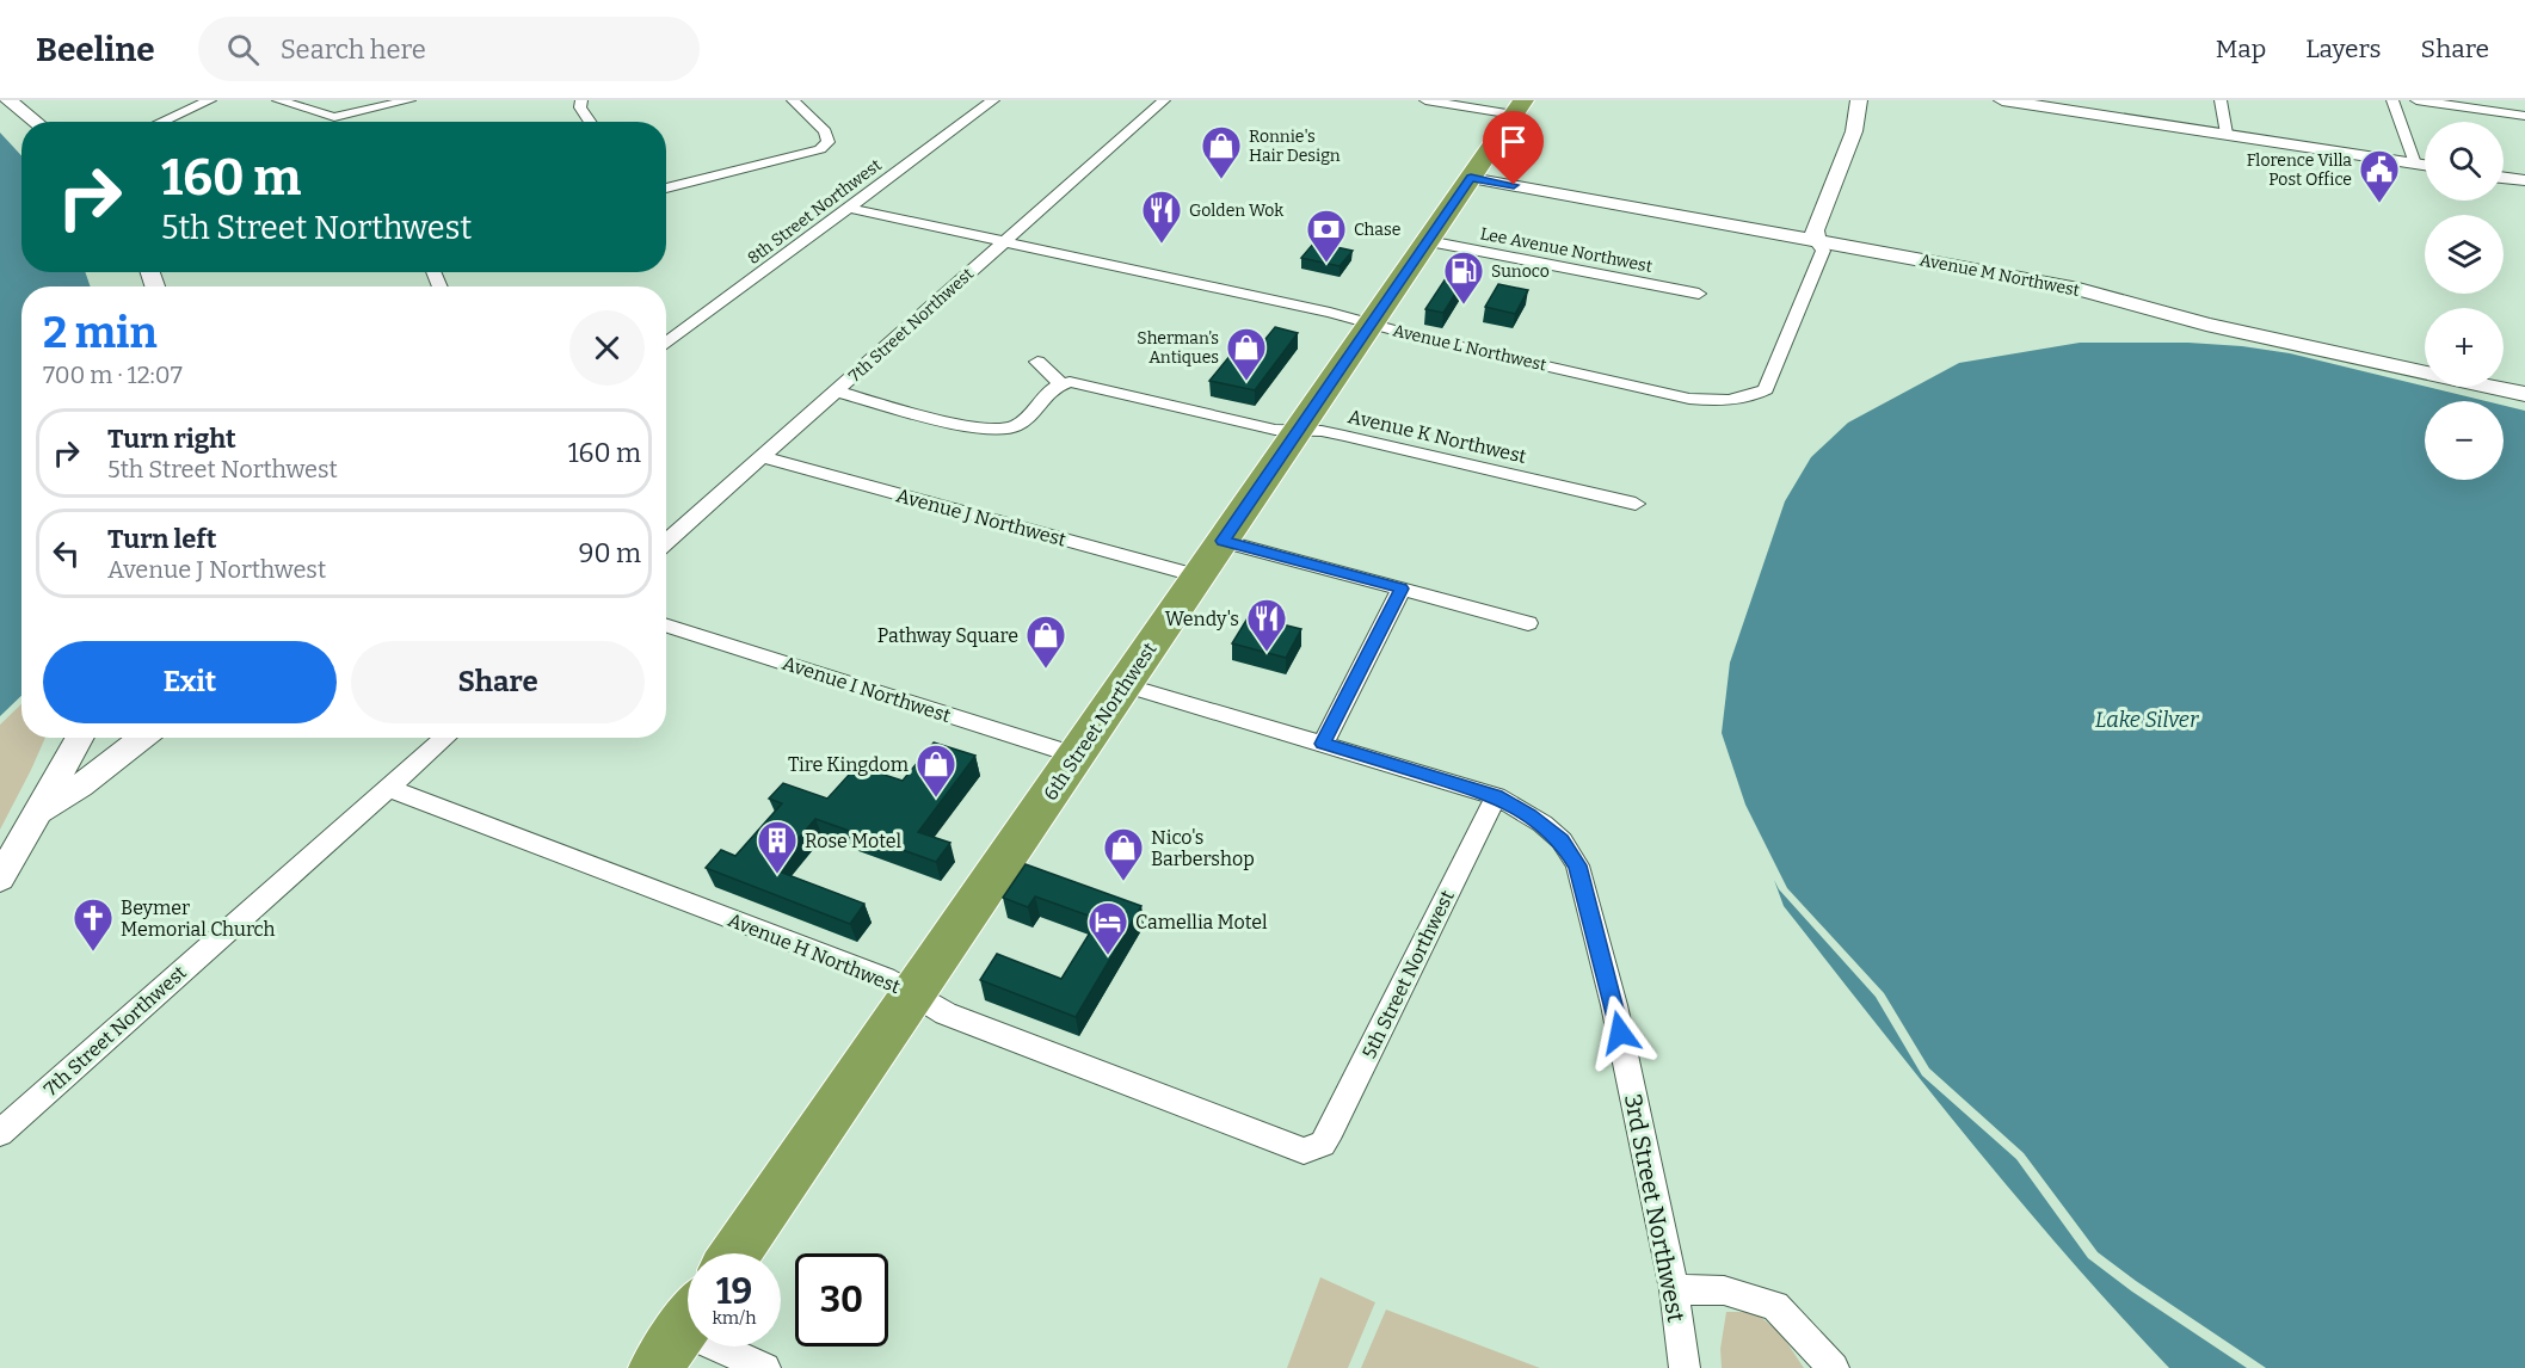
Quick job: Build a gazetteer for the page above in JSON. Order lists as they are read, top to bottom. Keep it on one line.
{"streets":{"highway":["6th Street Northwest"],"street":["8th Street Northwest","Lee Avenue Northwest","Avenue M Northwest","7th Street Northwest","Avenue L Northwest","Avenue K Northwest","Avenue J Northwest","Avenue I Northwest","Avenue H Northwest","5th Street Northwest","3rd Street Northwest"]},"crossings":[["8th Street Northwest","Avenue L Northwest"],["Lee Avenue Northwest","6th Street Northwest"],["Avenue M Northwest","Avenue L Northwest"],["Avenue M Northwest","6th Street Northwest"],["7th Street Northwest","Avenue L Northwest"],["7th Street Northwest","Avenue J Northwest"],["7th Street Northwest","Avenue H Northwest"],["Avenue L Northwest","6th Street Northwest"],["Avenue K Northwest","6th Street Northwest"],["Avenue J Northwest","6th Street Northwest"],["Avenue I Northwest","6th Street Northwest"],["6th Street Northwest","Avenue H Northwest"],["Avenue H Northwest","5th Street Northwest"],["5th Street Northwest","3rd Street Northwest"]],"water":["Lake Silver"],"places":{"shop":["Ronnie's Hair Design","Sherman’s Antiques","Pathway Square","Tire Kingdom","Nico's Barbershop"],"public building":["Florence Villa Post Office"],"restaurant":["Golden Wok","Wendy's"],"bank":["Chase"],"fuel station":["Sunoco"],"building":["Rose Motel"],"church":["Beymer Memorial Church"],"hotel":["Camellia Motel"]},"page":{"header":"Beeline","search":"Search here","nav":["Map","Layers","Share"],"map_buttons":["+","−"],"turn":["160 m","5th Street Northwest"],"heading":["2 min","700 m · 12:07"],"list":[{"name":"Turn right","note":"5th Street Northwest","value":"160 m"},{"name":"Turn left","note":"Avenue J Northwest","value":"90 m"}],"buttons":["Exit","Share"],"speed":"19 km/h","limit":"30"}}
